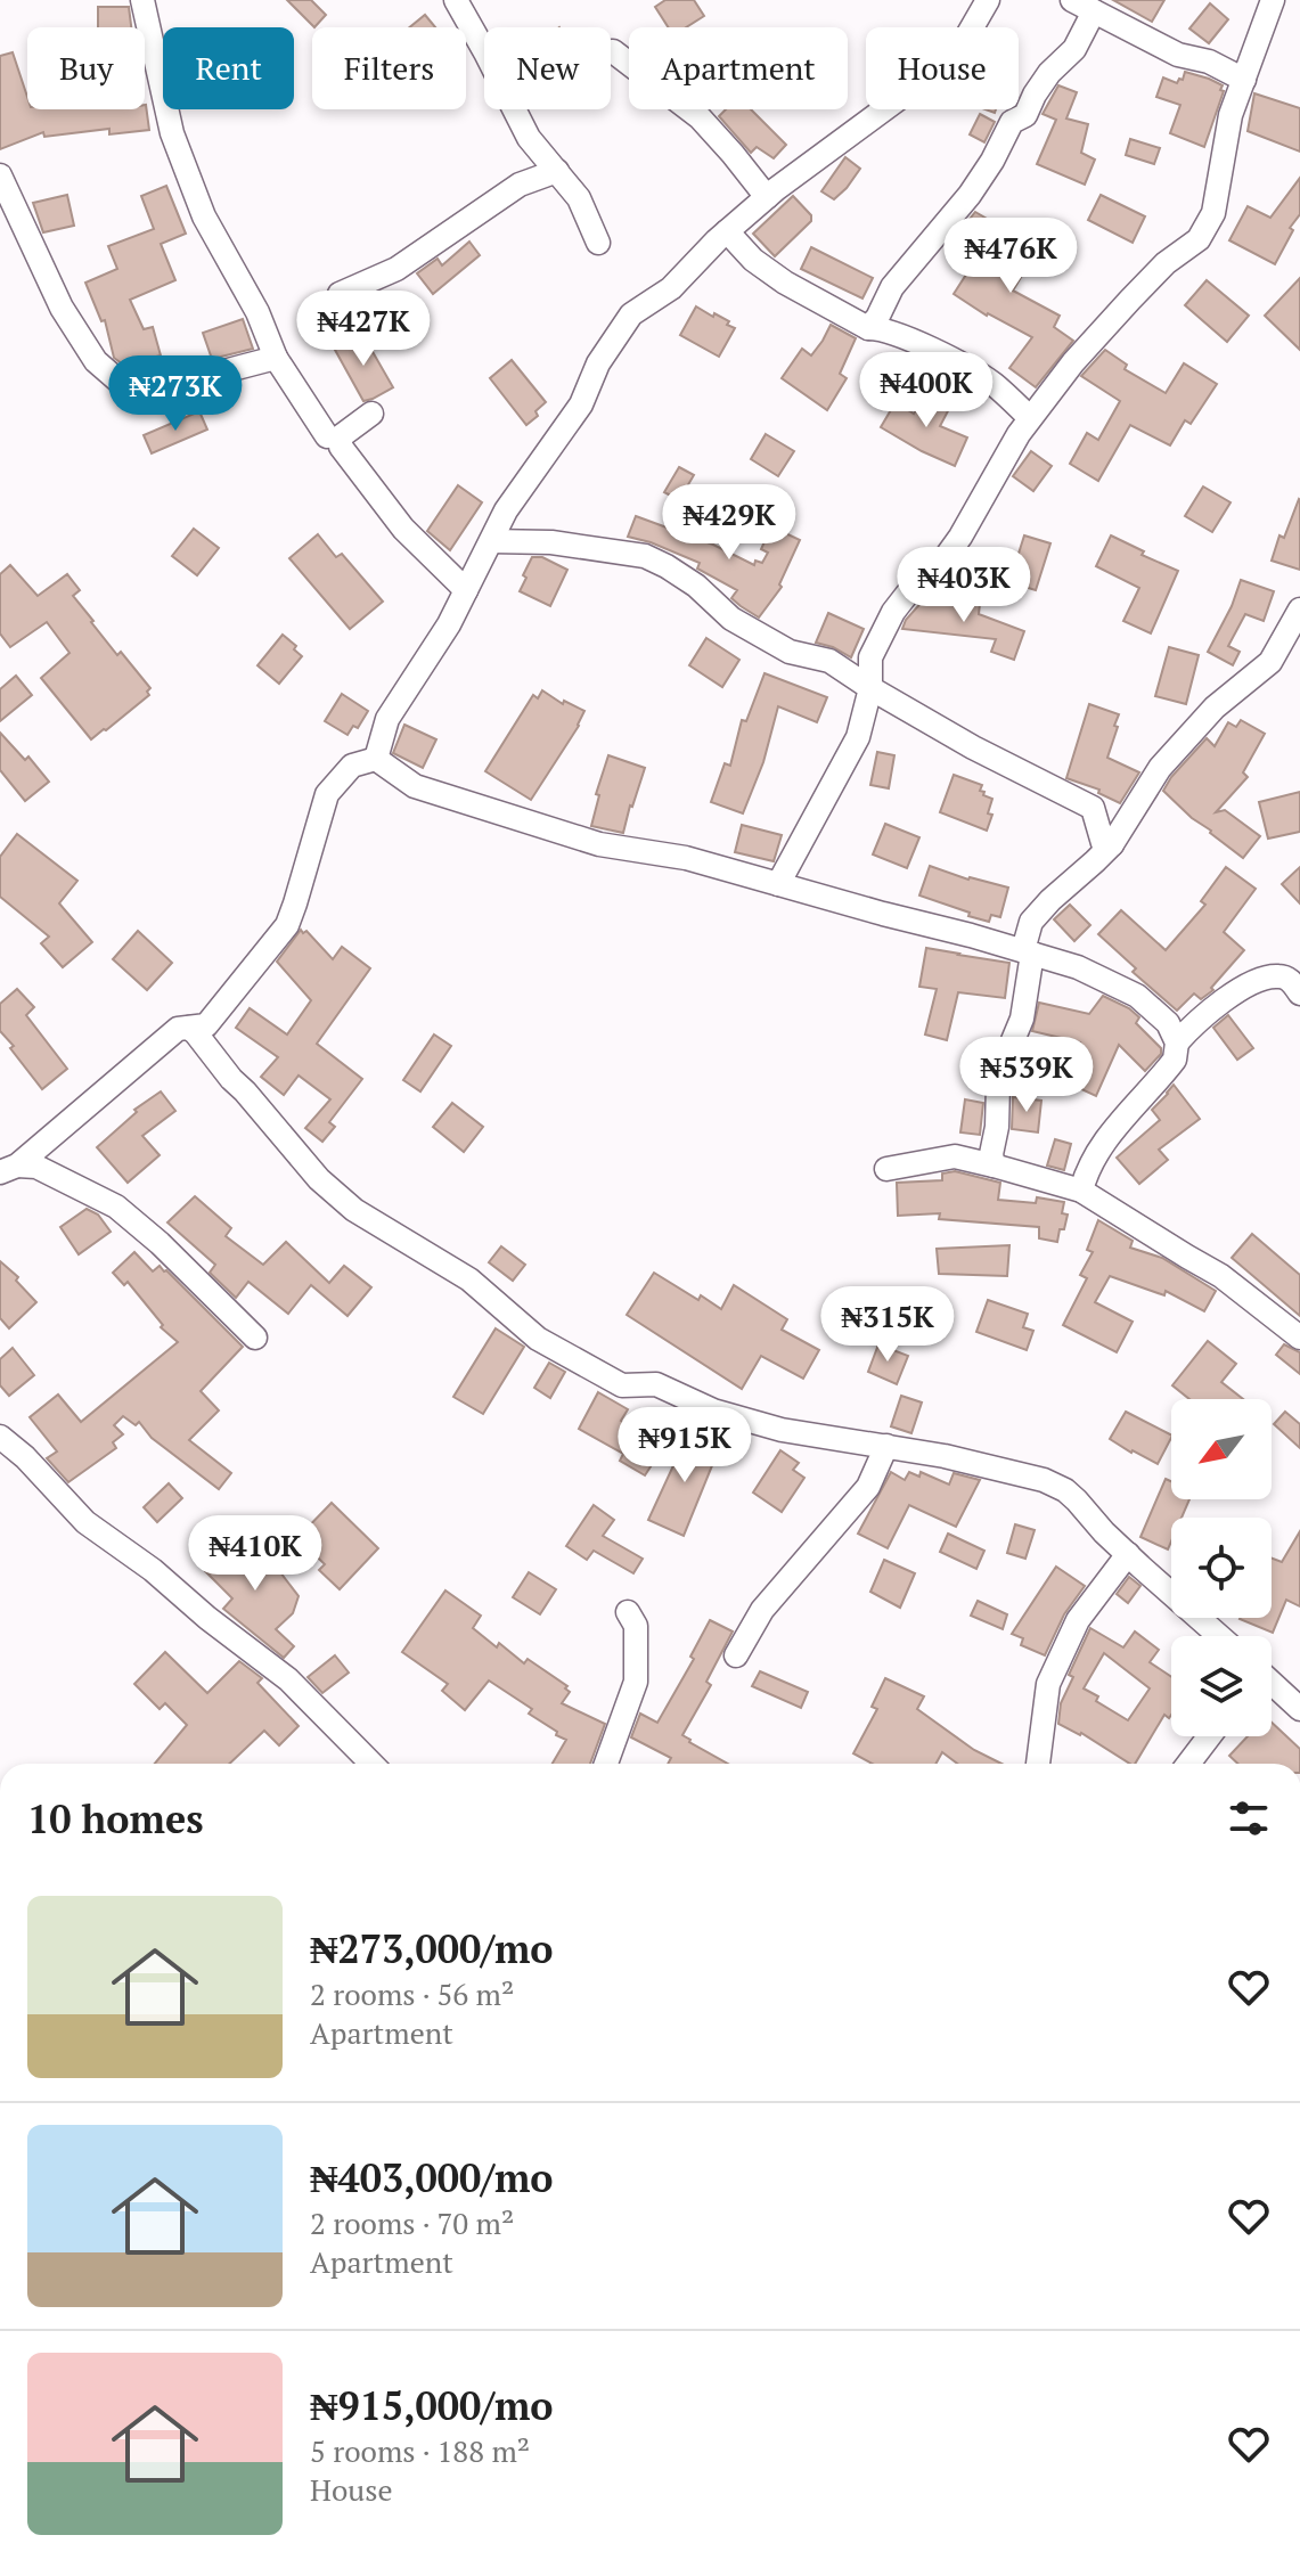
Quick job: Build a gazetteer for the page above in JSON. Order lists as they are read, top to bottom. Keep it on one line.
{"north":"bottom left","page":{"chip":["Buy","Rent","Filters","New","Apartment","House"],"price":["₦476K","₦427K","₦400K","₦273K","₦429K","₦403K","₦539K","₦315K","₦915K","₦410K"],"heading":"10 homes","list":[{"name":"₦273,000/mo","note":"2 rooms · 56 m² · Apartment"},{"name":"₦403,000/mo","note":"2 rooms · 70 m² · Apartment"},{"name":"₦915,000/mo","note":"5 rooms · 188 m² · House"}]}}
